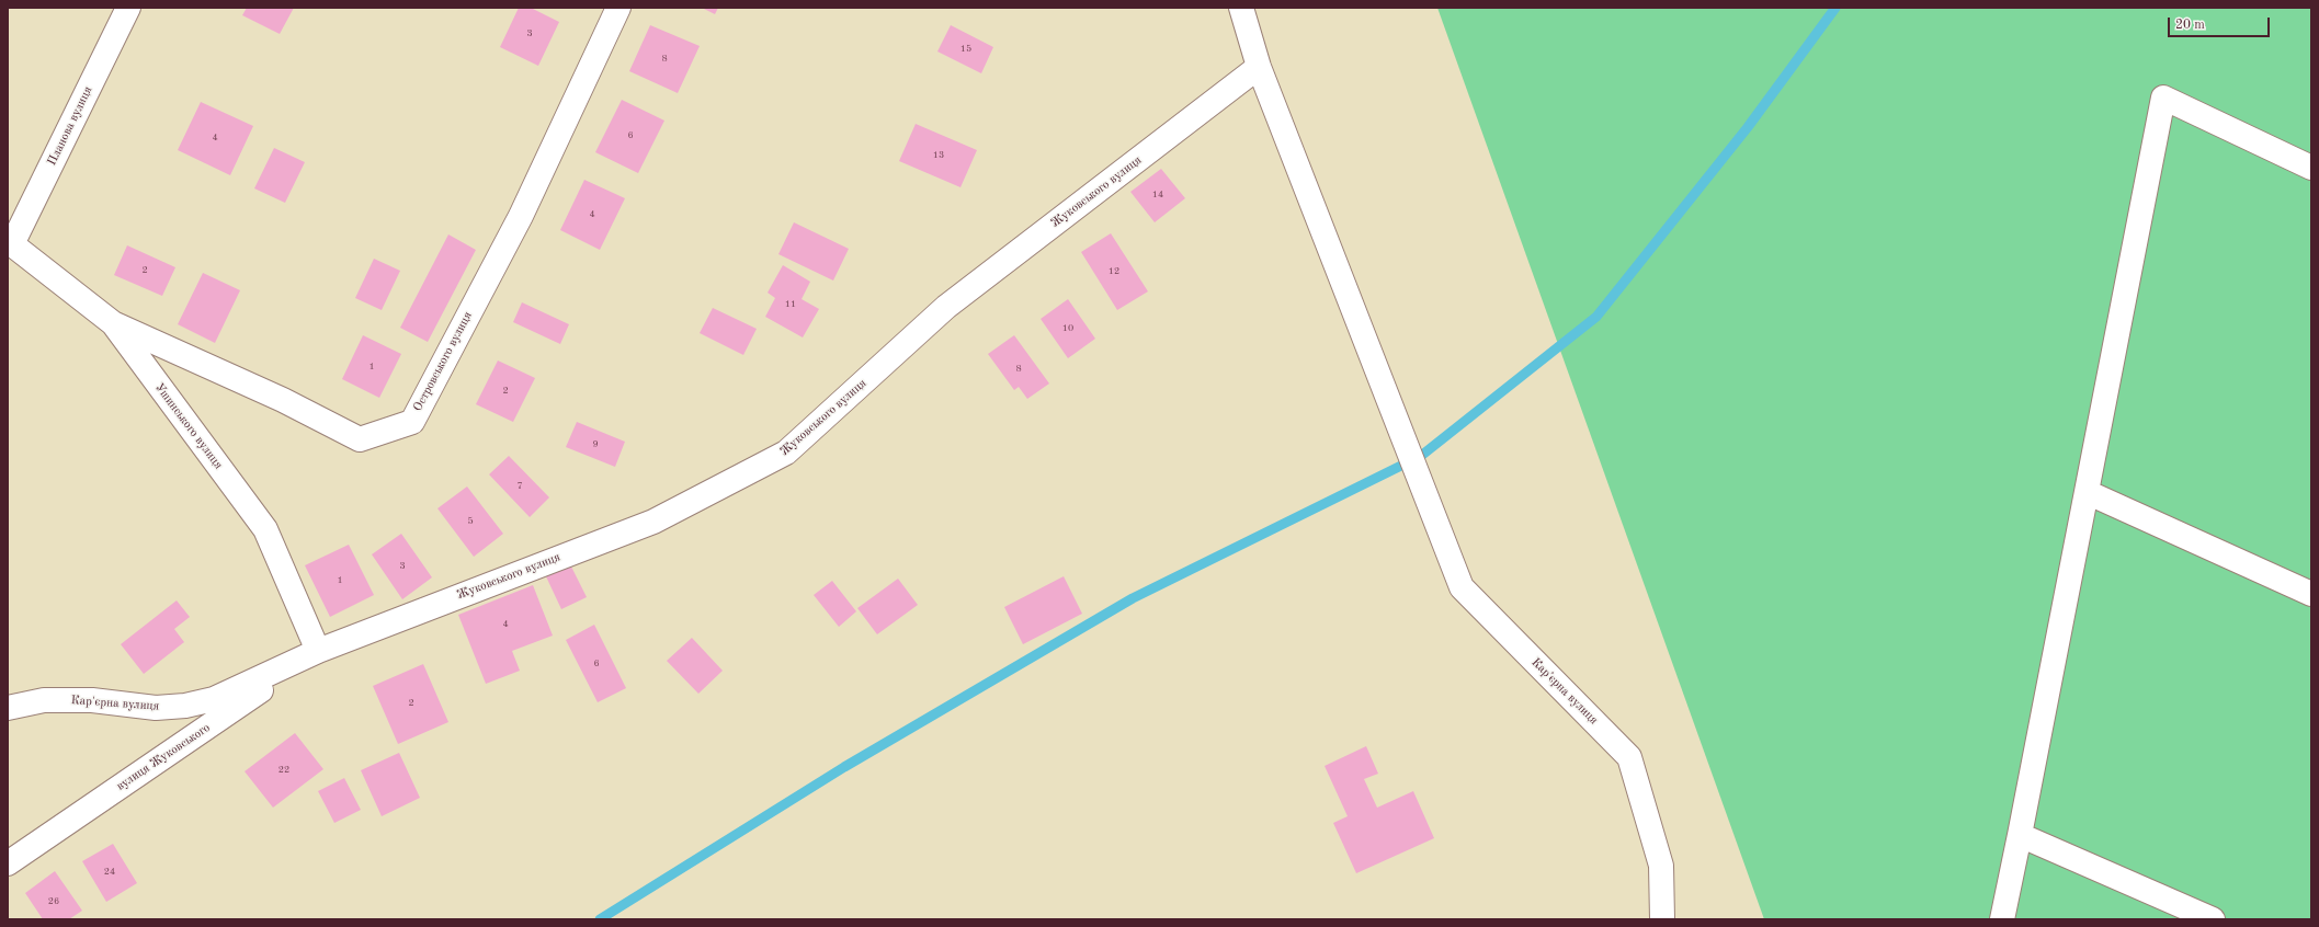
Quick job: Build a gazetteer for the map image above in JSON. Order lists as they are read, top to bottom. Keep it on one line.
{"streets":{"street":["Планова вулиця","Жуковського вулиця","Островського вулиця","Ушинського вулиця","Карʼєрна вулиця","Кар'єрна вулиця","вулиця Жуковського"]},"crossings":[["Планова вулиця","Ушинського вулиця"],["Жуковського вулиця","Ушинського вулиця"],["Жуковського вулиця","Карʼєрна вулиця"],["Жуковського вулиця","Кар'єрна вулиця"],["Жуковського вулиця","вулиця Жуковського"],["Островського вулиця","Ушинського вулиця"],["Ушинського вулиця","Кар'єрна вулиця"],["Ушинського вулиця","вулиця Жуковського"],["Кар'єрна вулиця","вулиця Жуковського"]],"house_numbers":["3","15","8","6","4","13","14","4","2","12","11","10","1","8","2","9","7","5","3","1","4","6","2","22","24","26"],"scale_bar":"20 m"}
